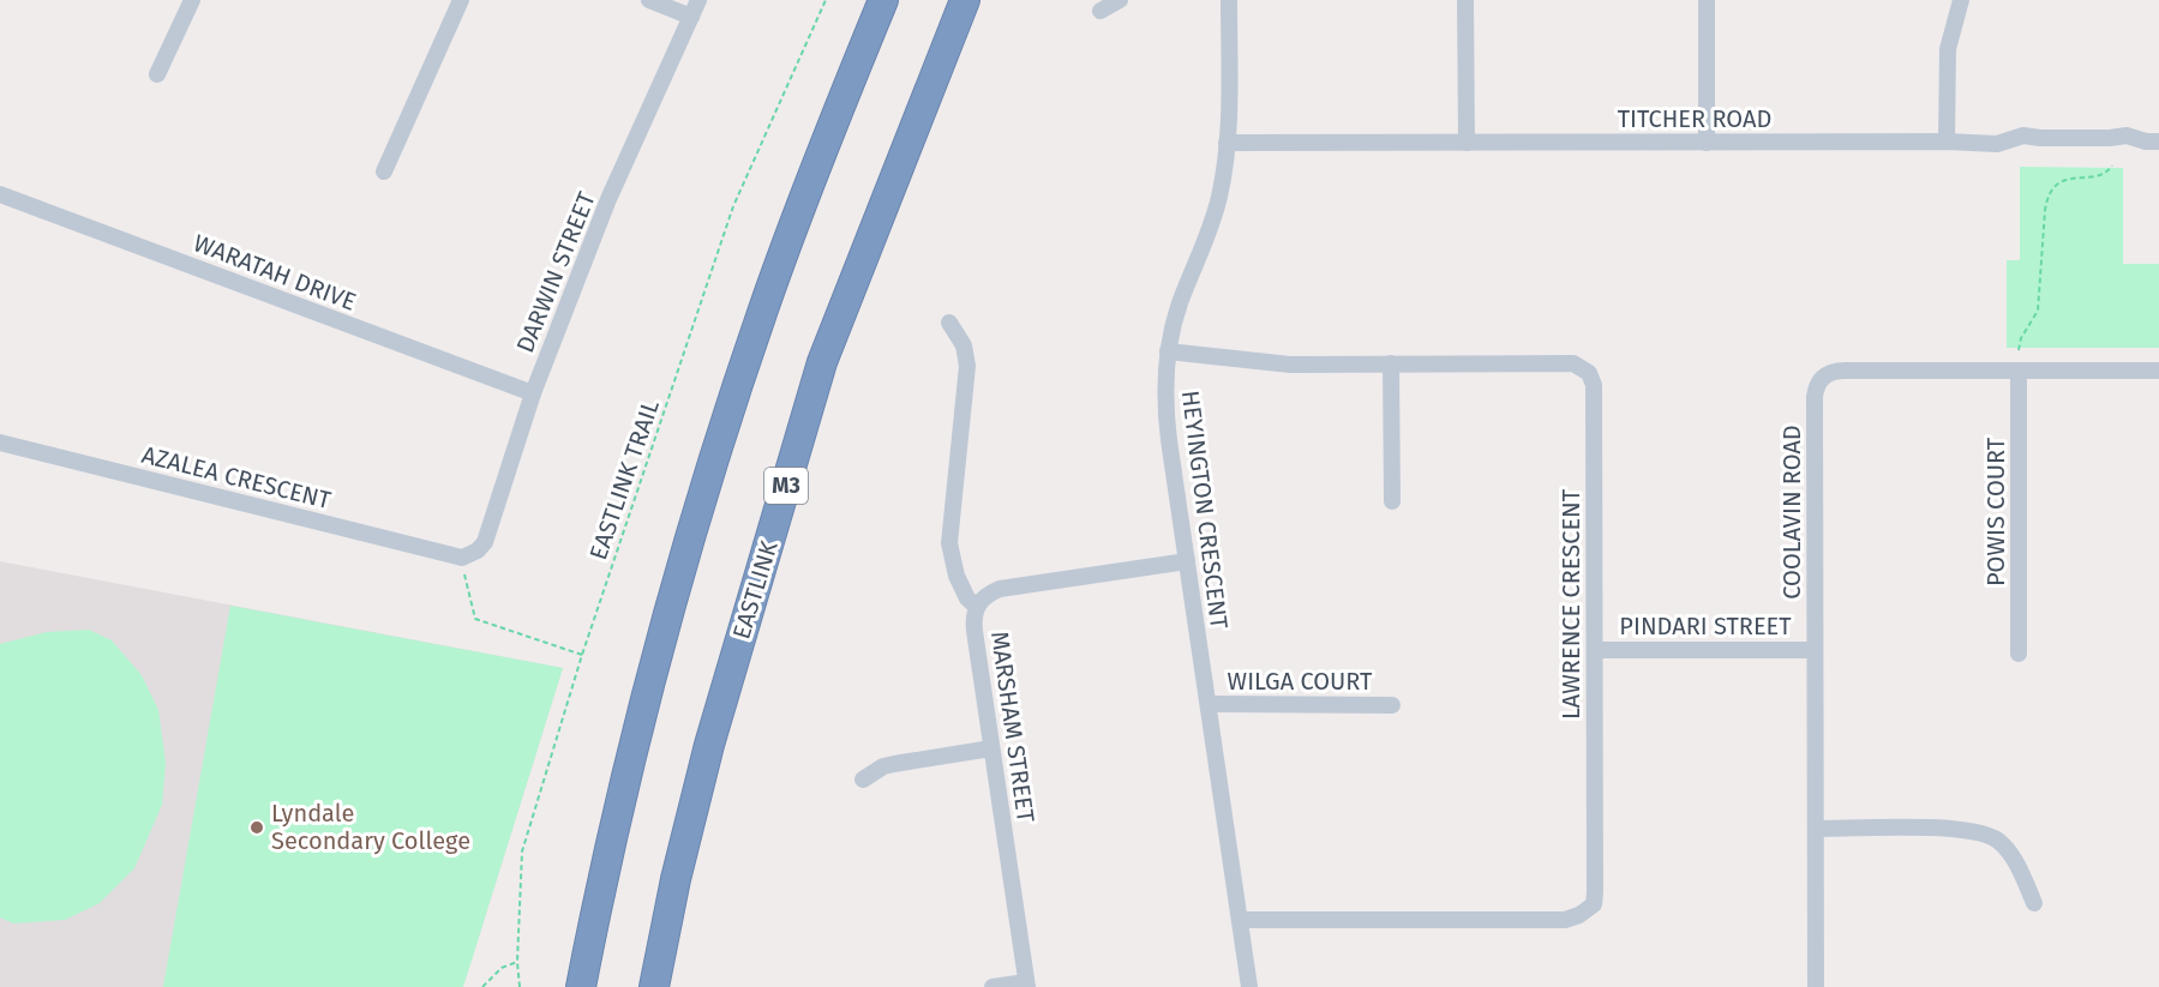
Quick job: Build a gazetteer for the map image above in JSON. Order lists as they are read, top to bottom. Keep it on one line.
{"streets":{"highway":["M3","EASTLINK"],"street":["TITCHER ROAD","WARATAH DRIVE","DARWIN STREET","AZALEA CRESCENT","HEYINGTON CRESCENT","COOLAVIN ROAD","POWIS COURT","LAWRENCE CRESCENT","PINDARI STREET","WILGA COURT","MARSHAM STREET"],"path":["EASTLINK TRAIL"]},"crossings":[["TITCHER ROAD","HEYINGTON CRESCENT"],["WARATAH DRIVE","DARWIN STREET"],["DARWIN STREET","AZALEA CRESCENT"],["HEYINGTON CRESCENT","LAWRENCE CRESCENT"],["HEYINGTON CRESCENT","WILGA COURT"],["HEYINGTON CRESCENT","MARSHAM STREET"],["COOLAVIN ROAD","POWIS COURT"],["COOLAVIN ROAD","PINDARI STREET"],["LAWRENCE CRESCENT","PINDARI STREET"]],"places":["Lyndale Secondary College"]}
